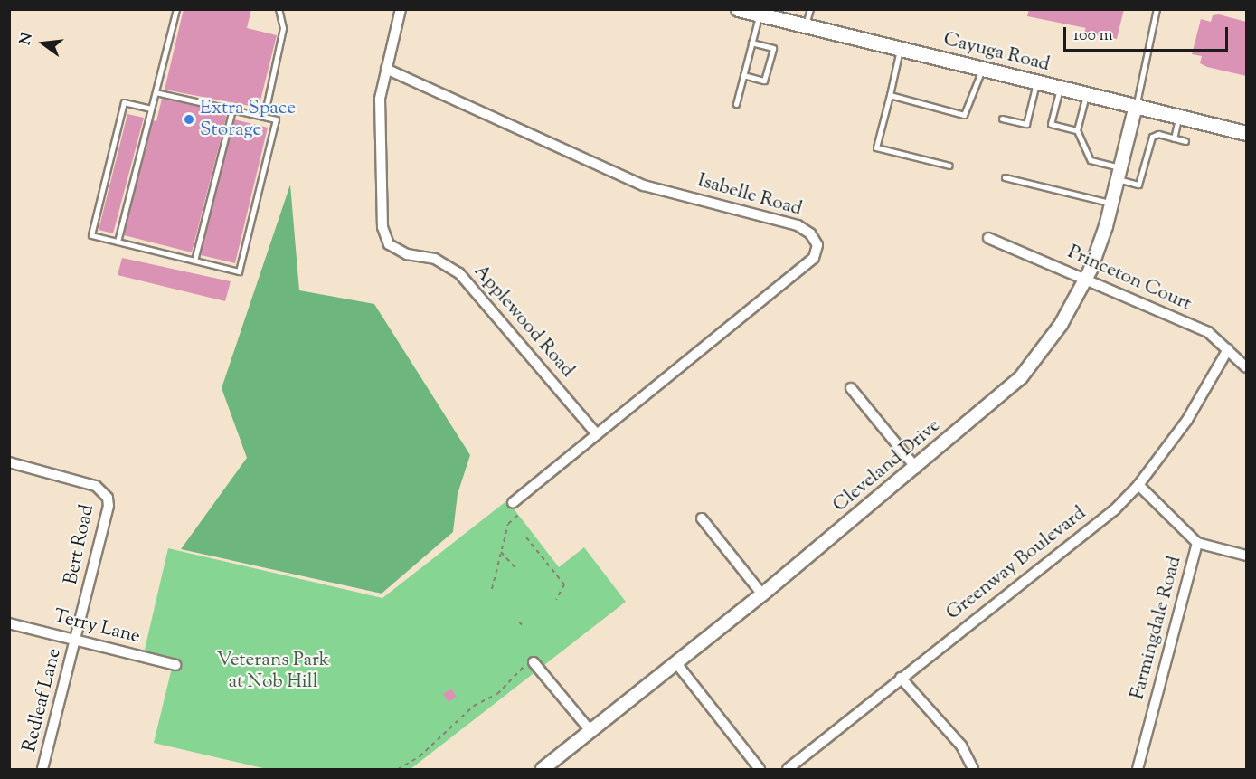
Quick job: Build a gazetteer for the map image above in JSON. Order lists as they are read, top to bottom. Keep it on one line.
{"streets":{"main road":["Cayuga Road"],"street":["Isabelle Road","Princeton Court","Applewood Road","Cleveland Drive","Bert Road","Greenway Boulevard","Terry Lane","Farmingdale Road","Redleaf Lane"]},"crossings":[["Cayuga Road","Cleveland Drive"],["Isabelle Road","Applewood Road"],["Princeton Court","Cleveland Drive"],["Princeton Court","Greenway Boulevard"],["Bert Road","Terry Lane"],["Bert Road","Redleaf Lane"],["Greenway Boulevard","Farmingdale Road"],["Terry Lane","Redleaf Lane"]],"parks":["Veterans Park at Nob Hill"],"places":["Extra Space Storage"],"scale_bar":"100 m","north":"left"}
